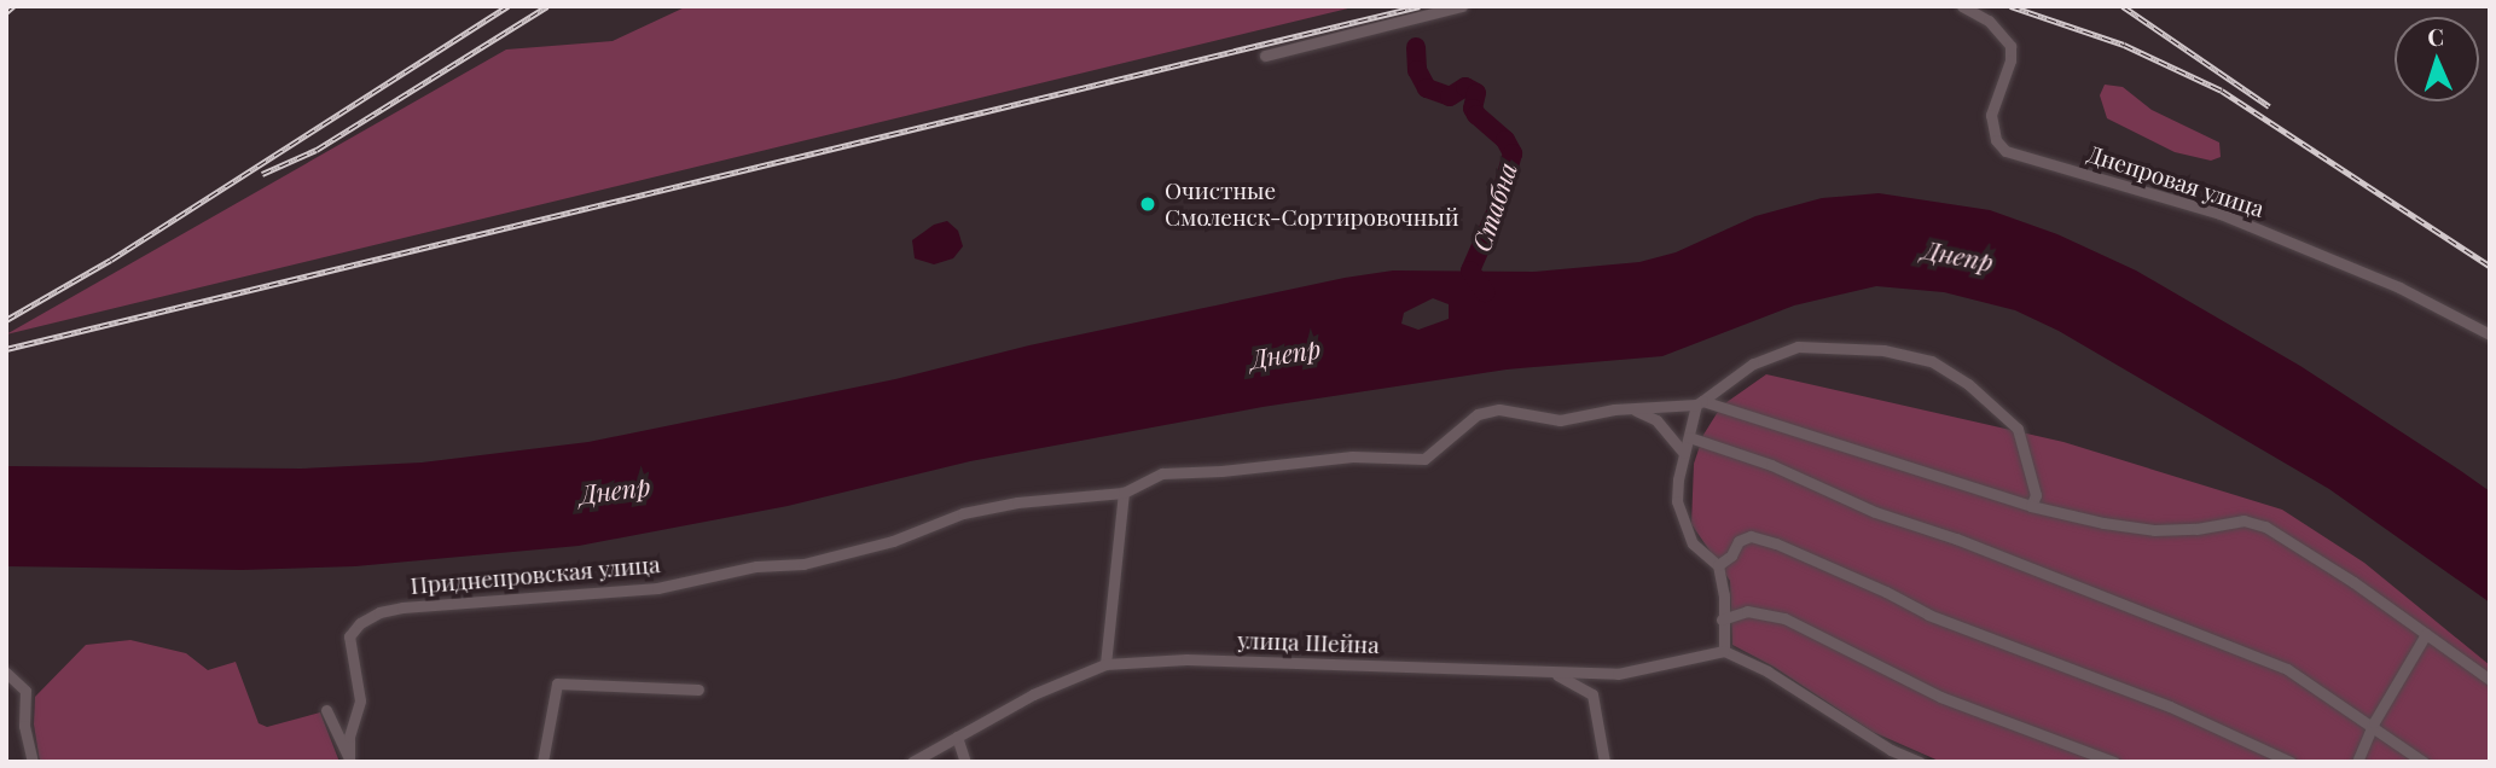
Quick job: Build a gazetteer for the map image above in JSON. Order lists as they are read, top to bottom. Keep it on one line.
{"streets":{"street":["Днепровая улица","Приднепровская улица","улица Шейна"]},"water":["Стабна","Днепр"],"places":["Очистные Смоленск-Сортировочный"],"north":"top"}
